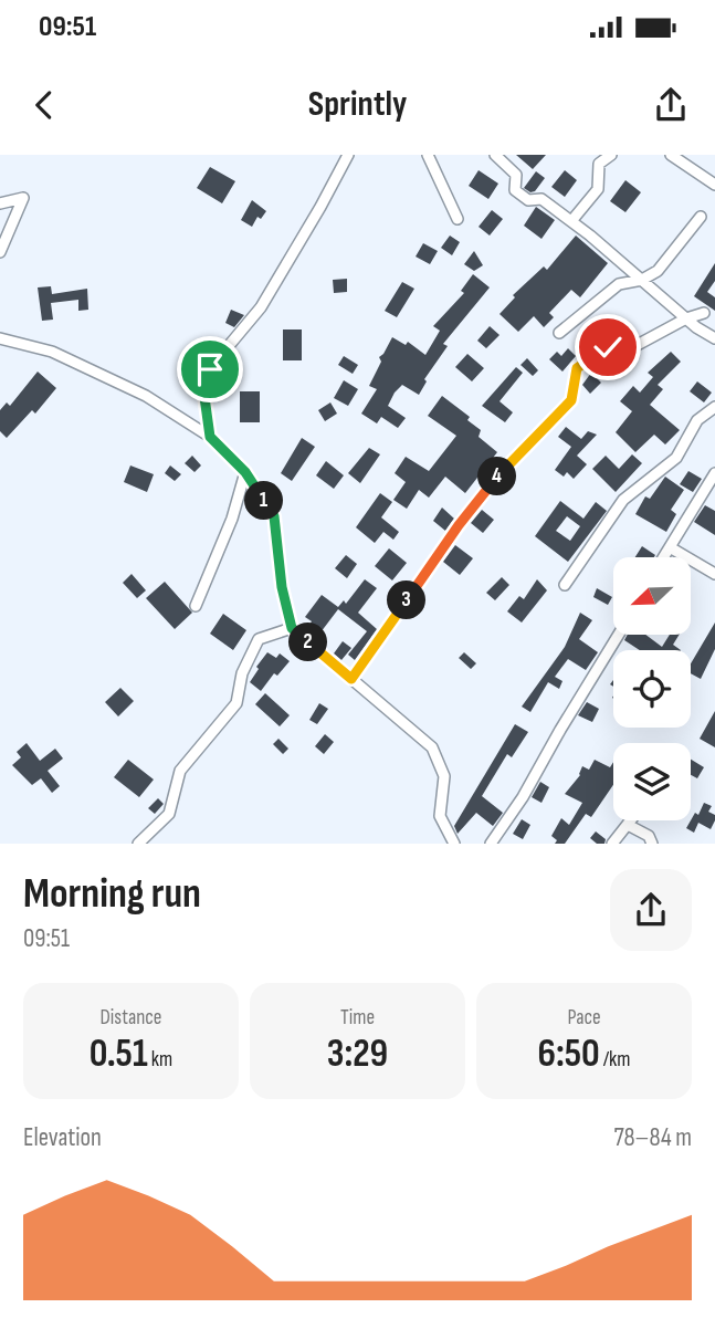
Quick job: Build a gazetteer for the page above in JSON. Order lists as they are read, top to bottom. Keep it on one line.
{"north":"bottom left","page":{"status":"09:51","header":"Sprintly","pins":["4","1","3","2"],"heading":["Morning run","09:51"],"stats":[["Distance","0.51 km"],["Time","3:29"],["Pace","6:50 /km"]],"chart":["Elevation","78–84 m"]}}
